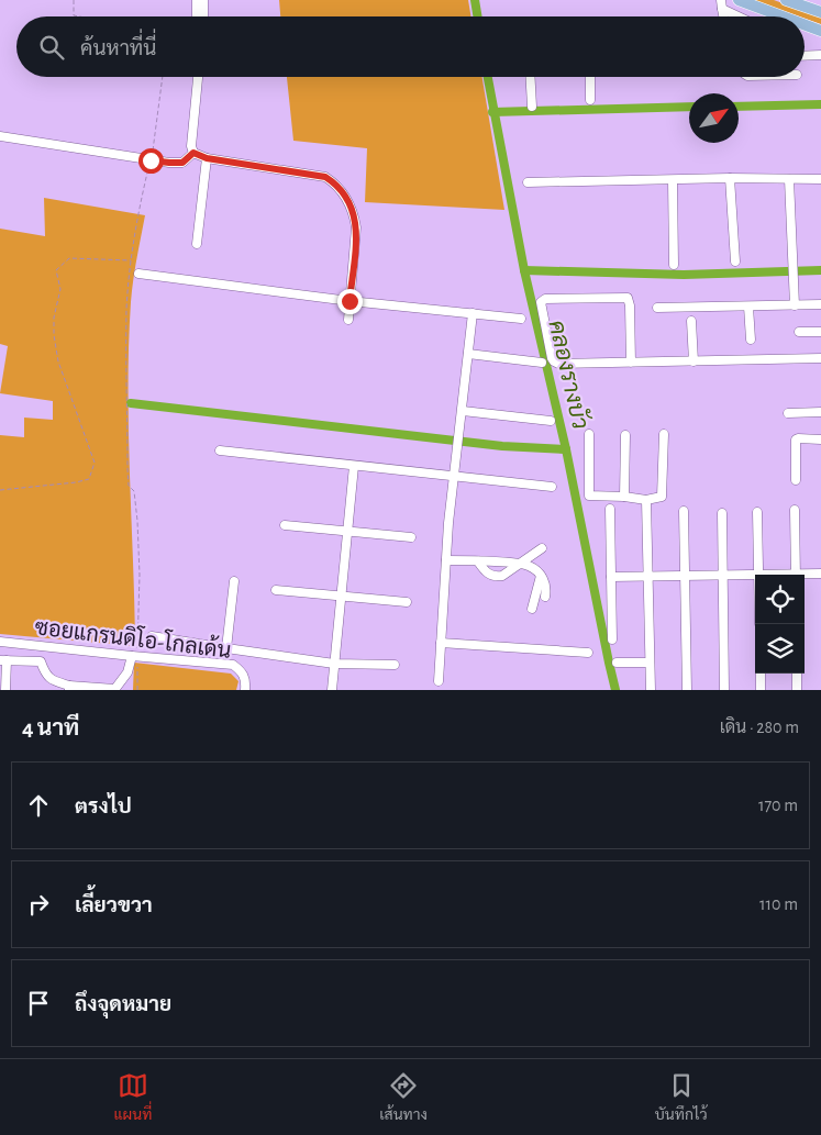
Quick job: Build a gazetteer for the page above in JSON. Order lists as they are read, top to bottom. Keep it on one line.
{"streets":{"street":["ซอยแกรนดิโอ-โกลเด้น"]},"water":["คลองรางบัว"],"north":"top right","page":{"search":"ค้นหาที่นี่","heading":["4 นาที","เดิน · 280 m"],"list":[["ตรงไป","170 m"],["เลี้ยวขวา","110 m"],"ถึงจุดหมาย"],"nav":["แผนที่","เส้นทาง","บันทึกไว้"]}}
